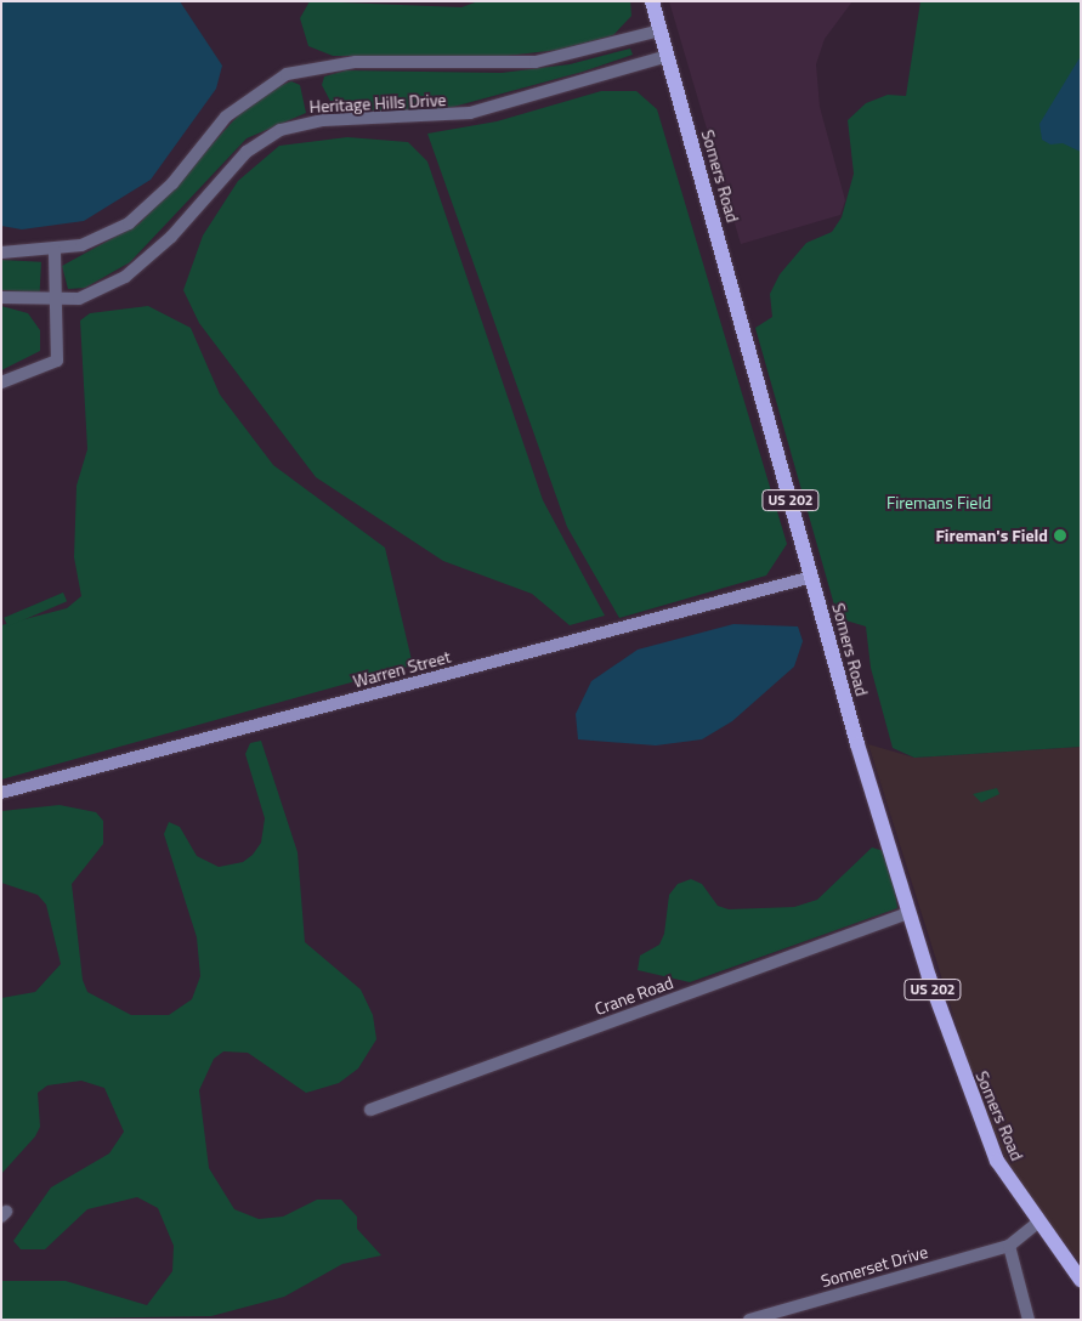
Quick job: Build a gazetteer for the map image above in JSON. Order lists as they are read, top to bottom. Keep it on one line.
{"streets":{"main road":["Somers Road","US 202"],"street":["Heritage Hills Drive","Warren Street","Crane Road","Somerset Drive"]},"crossings":[["Heritage Hills Drive","Somers Road"],["Somers Road","Warren Street"],["Somers Road","Crane Road"]],"parks":["Firemans Field"],"places":["Fireman's Field"]}
